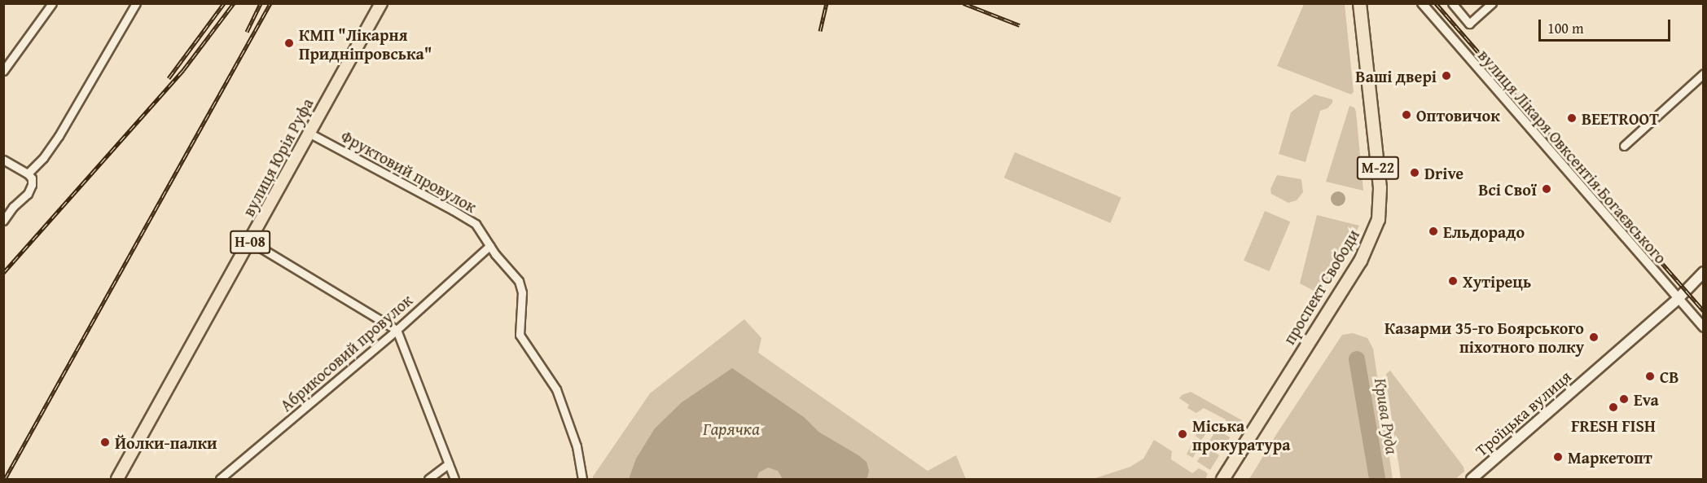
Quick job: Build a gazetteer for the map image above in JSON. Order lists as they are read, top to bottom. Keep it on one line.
{"streets":{"highway":["М-22","проспект Свободи"],"main road":["вулиця Юрія Руфа","Н-08","Троїцька вулиця"],"street":["вулиця Лікаря Овксентія Богаєвського","Фруктовий провулок","Абрикосовий провулок"]},"crossings":[["вулиця Лікаря Овксентія Богаєвського","Троїцька вулиця"],["вулиця Юрія Руфа","Фруктовий провулок"],["Фруктовий провулок","Абрикосовий провулок"]],"water":["Крива Руда","Гарячка"],"places":["КМП \"Лікарня Придніпровська\"","Ваші двері","Оптовичок","BEETROOT","Drive","Всі Свої","Ельдорадо","Хутірець","Казарми 35-го Боярського піхотного полку","СВ","Eva","FRESH FISH","Міська прокуратура","Йолки-палки","Маркетопт"],"scale_bar":"100 m"}
